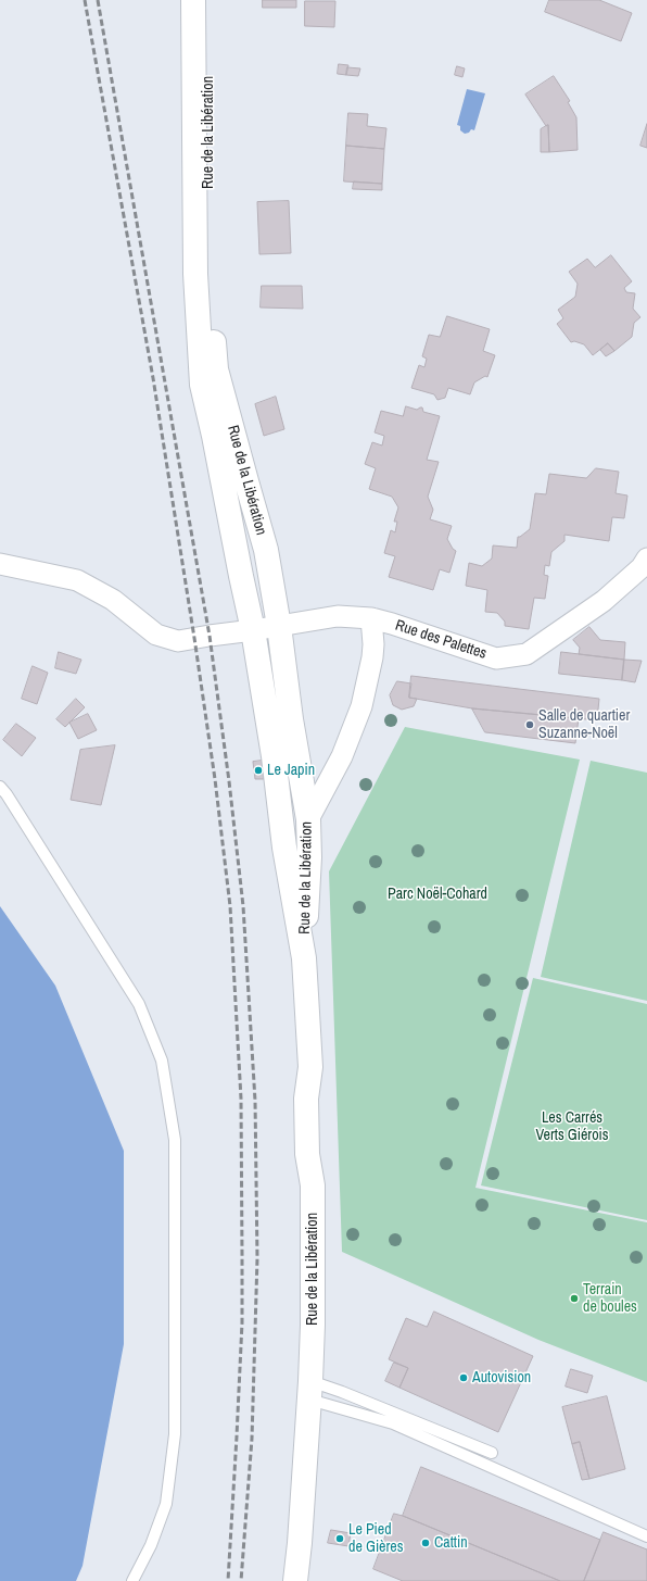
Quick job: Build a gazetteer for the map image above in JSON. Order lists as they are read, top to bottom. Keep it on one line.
{"streets":{"main road":["Rue de la Libération"],"street":["Rue des Palettes"]},"crossings":[["Rue de la Libération","Rue des Palettes"]],"parks":["Parc Noël-Cohard","Les Carrés Verts Giérois"],"places":["Salle de quartier Suzanne-Noël","Le Japin","Terrain de boules","Autovision","Le Pied de Gières","Cattin"]}
